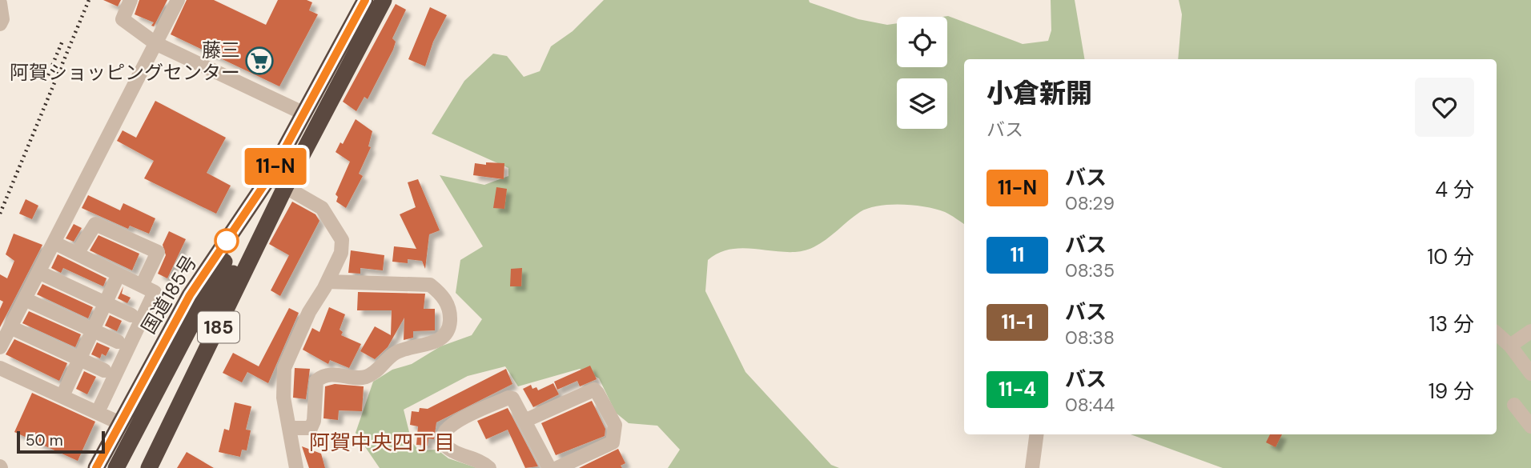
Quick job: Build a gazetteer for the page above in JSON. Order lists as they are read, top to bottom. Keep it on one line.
{"streets":{"highway":["国道185号","185"]},"districts":["阿賀中央四丁目"],"places":{"supermarket":["藤三 阿賀ショッピングセンター"]},"lines":["bus line 11-N"],"scale_bar":"50 m","page":{"on_map":"11-N","heading":["小倉新開","バス"],"list":[{"mark":"11-N","name":"バス","note":"08:29","value":"4 分"},{"mark":"11","name":"バス","note":"08:35","value":"10 分"},{"mark":"11-1","name":"バス","note":"08:38","value":"13 分"},{"mark":"11-4","name":"バス","note":"08:44","value":"19 分"}],"scale":"50 m"}}
